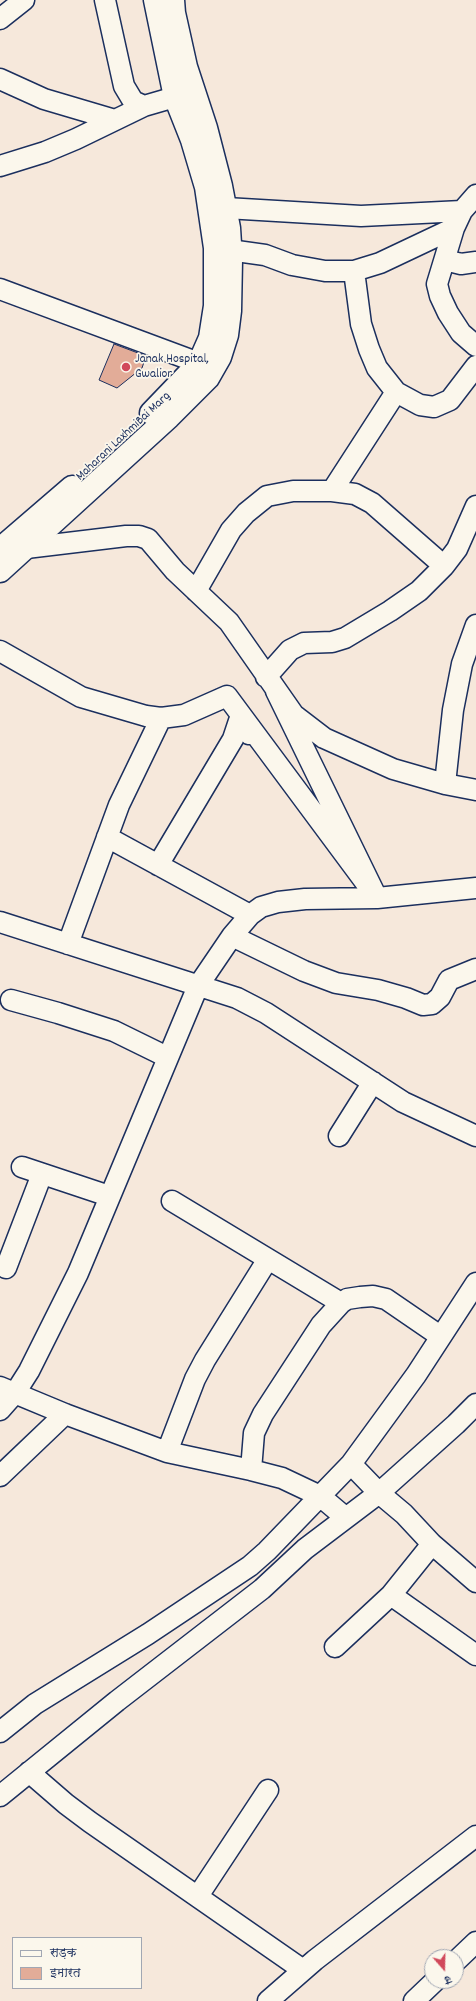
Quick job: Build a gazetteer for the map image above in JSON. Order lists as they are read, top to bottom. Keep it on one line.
{"streets":{"main road":["Maharani LaxhmiBai Marg"]},"places":["Janak Hospital, Gwalior"],"legend":["सड़क","इमारत"],"north":"bottom"}
